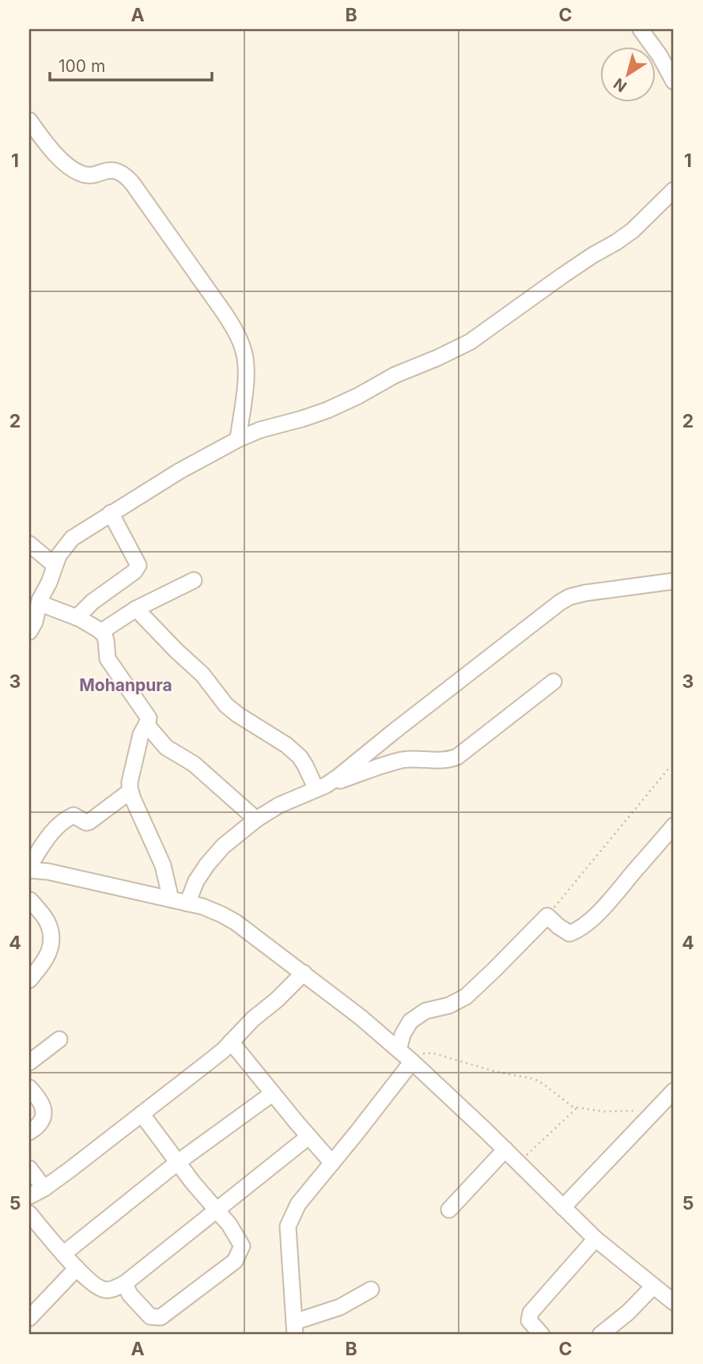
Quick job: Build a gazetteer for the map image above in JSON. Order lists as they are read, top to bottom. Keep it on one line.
{"districts":["Mohanpura"],"scale_bar":"100 m","north":"bottom left","grid":{"columns":["A","B","C"],"rows":["1","2","3","4","5"]}}
